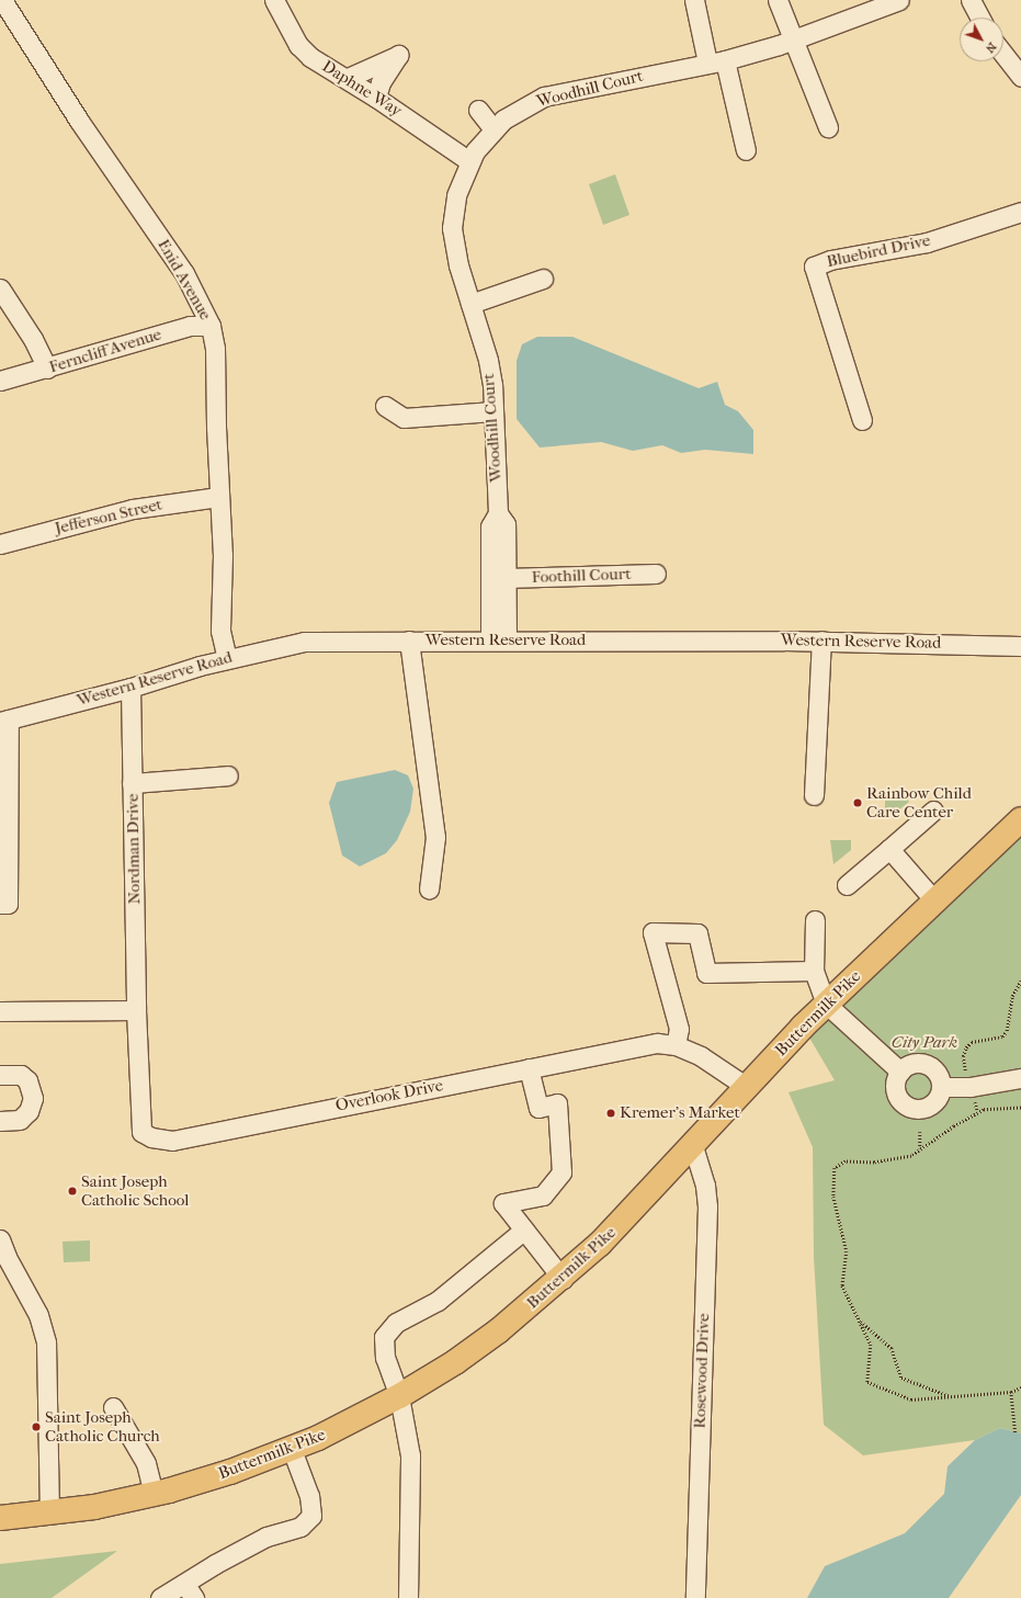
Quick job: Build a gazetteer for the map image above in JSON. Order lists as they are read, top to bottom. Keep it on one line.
{"streets":{"main road":["Buttermilk Pike"],"street":["Daphne Way","Woodhill Court","Bluebird Drive","Enid Avenue","Ferncliff Avenue","Jefferson Street","Foothill Court","Western Reserve Road","Nordman Drive","Overlook Drive","Rosewood Drive"]},"crossings":[["Daphne Way","Woodhill Court"],["Woodhill Court","Foothill Court"],["Woodhill Court","Western Reserve Road"],["Enid Avenue","Ferncliff Avenue"],["Enid Avenue","Jefferson Street"],["Enid Avenue","Western Reserve Road"],["Western Reserve Road","Nordman Drive"],["Nordman Drive","Overlook Drive"],["Buttermilk Pike","Overlook Drive"],["Buttermilk Pike","Rosewood Drive"]],"parks":["City Park"],"places":["Rainbow Child Care Center","Kremer’s Market","Saint Joseph Catholic School","Saint Joseph Catholic Church"],"north":"bottom right"}
